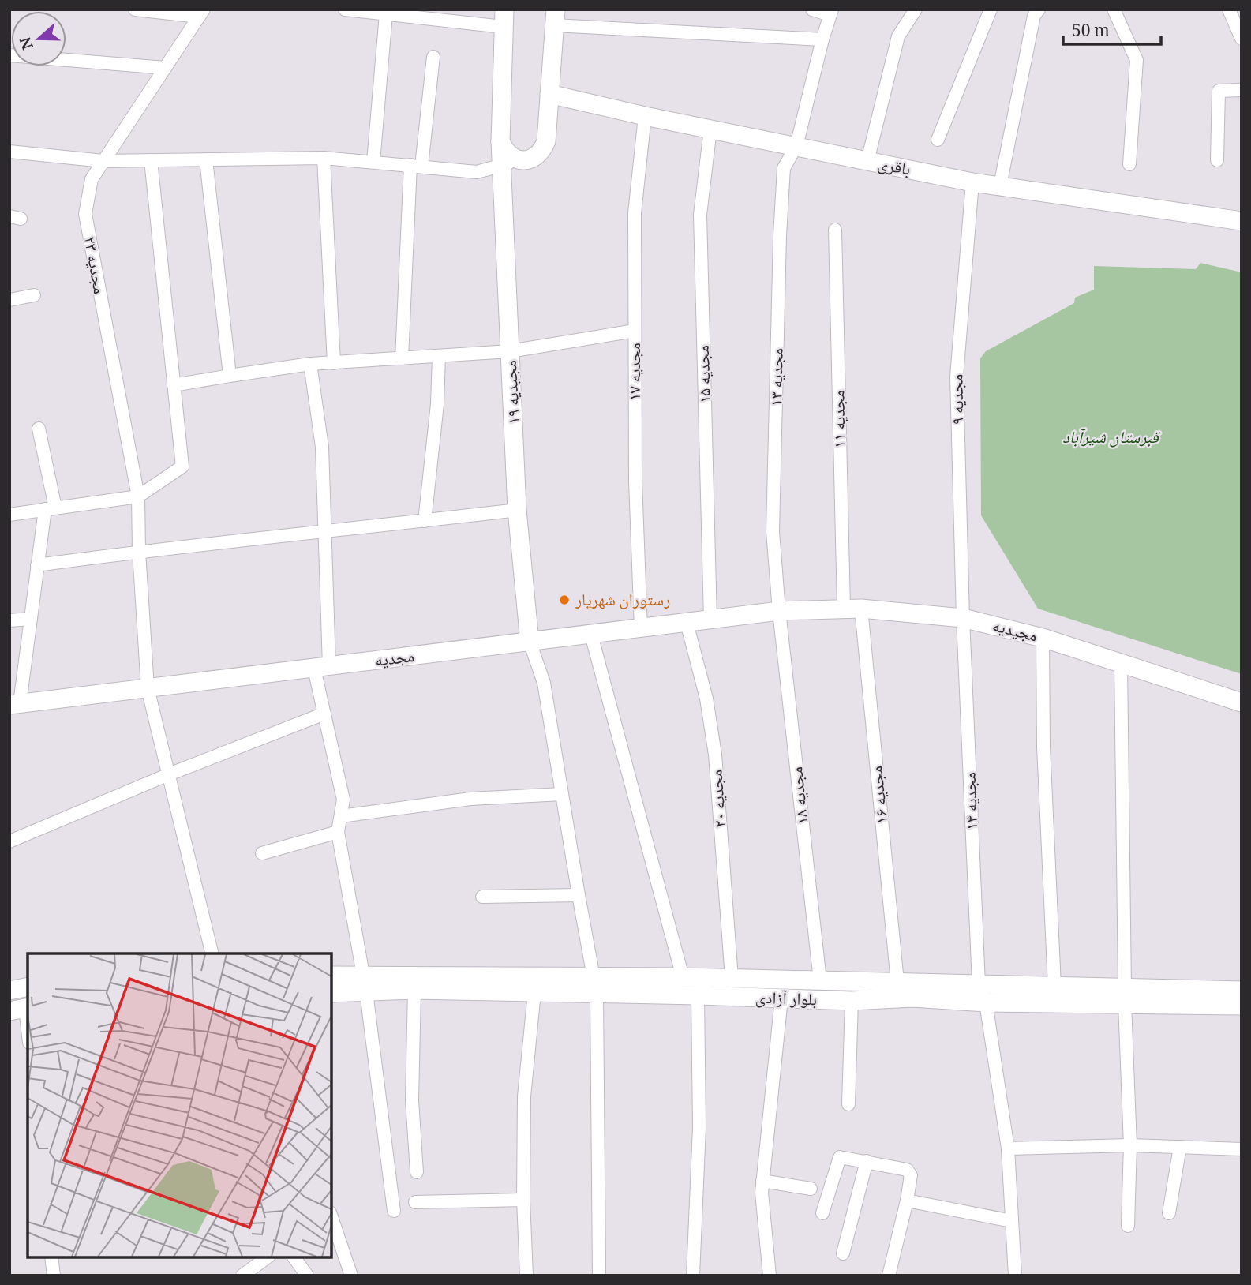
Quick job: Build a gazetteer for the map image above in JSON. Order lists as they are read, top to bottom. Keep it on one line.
{"streets":{"street":["باقری","مجدیه ۲۳","مجدیه ۱۷","مجدیه ۱۵","مجدیه ۱۳","مجیدیه ۱۹","مجدیه ۹","مجدیه ۱۱","مجیدیه","مجدیه","مجدیه ۱۶","مجدیه ۱۸","مجدیه ۲۰","مجدیه ۱۴","بلوار آزادی"]},"crossings":[["باقری","مجدیه ۱۷"],["باقری","مجدیه ۱۵"],["باقری","مجدیه ۱۳"],["باقری","مجدیه ۹"],["مجدیه ۲۳","مجدیه"],["مجدیه ۱۷","مجدیه"],["مجدیه ۱۵","مجدیه"],["مجدیه ۱۳","مجیدیه"],["مجدیه ۱۳","مجدیه"],["مجدیه ۱۳","مجدیه ۱۸"],["مجیدیه ۱۹","مجدیه"],["مجدیه ۹","مجیدیه"],["مجدیه ۹","مجدیه ۱۴"],["مجدیه ۱۱","مجیدیه"],["مجدیه ۱۱","مجدیه ۱۶"],["مجیدیه","مجدیه"],["مجیدیه","مجدیه ۱۶"],["مجیدیه","مجدیه ۱۸"],["مجیدیه","مجدیه ۱۴"],["مجدیه","مجدیه ۱۸"],["مجدیه","مجدیه ۲۰"],["مجدیه ۱۶","بلوار آزادی"],["مجدیه ۱۸","بلوار آزادی"],["مجدیه ۲۰","بلوار آزادی"],["مجدیه ۱۴","بلوار آزادی"]],"parks":["قبرستان شیرآباد"],"places":["رستوران شهریار"],"scale_bar":"50 m","north":"left"}
